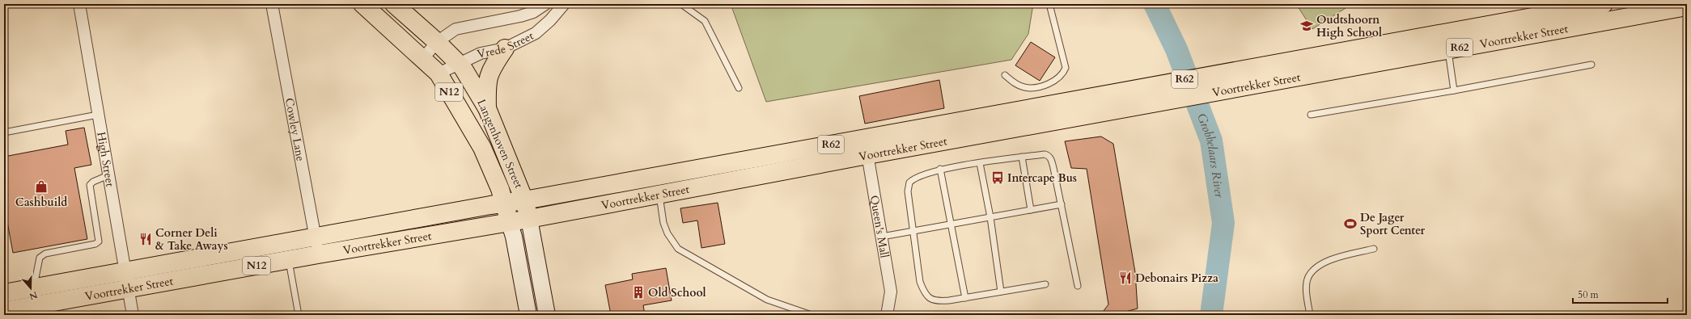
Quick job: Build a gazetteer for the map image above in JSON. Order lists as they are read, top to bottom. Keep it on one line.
{"streets":{"main road":["Voortrekker Street","R62","N12","Langenhoven Street"],"street":["Vrede Street","Cowley Lane","High Street","Queen's Mall"]},"crossings":[["Voortrekker Street","N12"],["Voortrekker Street","Cowley Lane"],["Voortrekker Street","Langenhoven Street"],["Voortrekker Street","High Street"],["Voortrekker Street","Queen's Mall"],["Vrede Street","Langenhoven Street"],["N12","Langenhoven Street"]],"water":["Grobbelaars River"],"places":{"school or university":["Oudtshoorn High School"],"bus stop":["Intercape Bus"],"shop":["Cashbuild"],"sports":["De Jager Sport Center"],"restaurant":["Corner Deli & Take Aways","Debonairs Pizza"],"building":["Old School"]},"scale_bar":"50 m","north":"bottom"}
